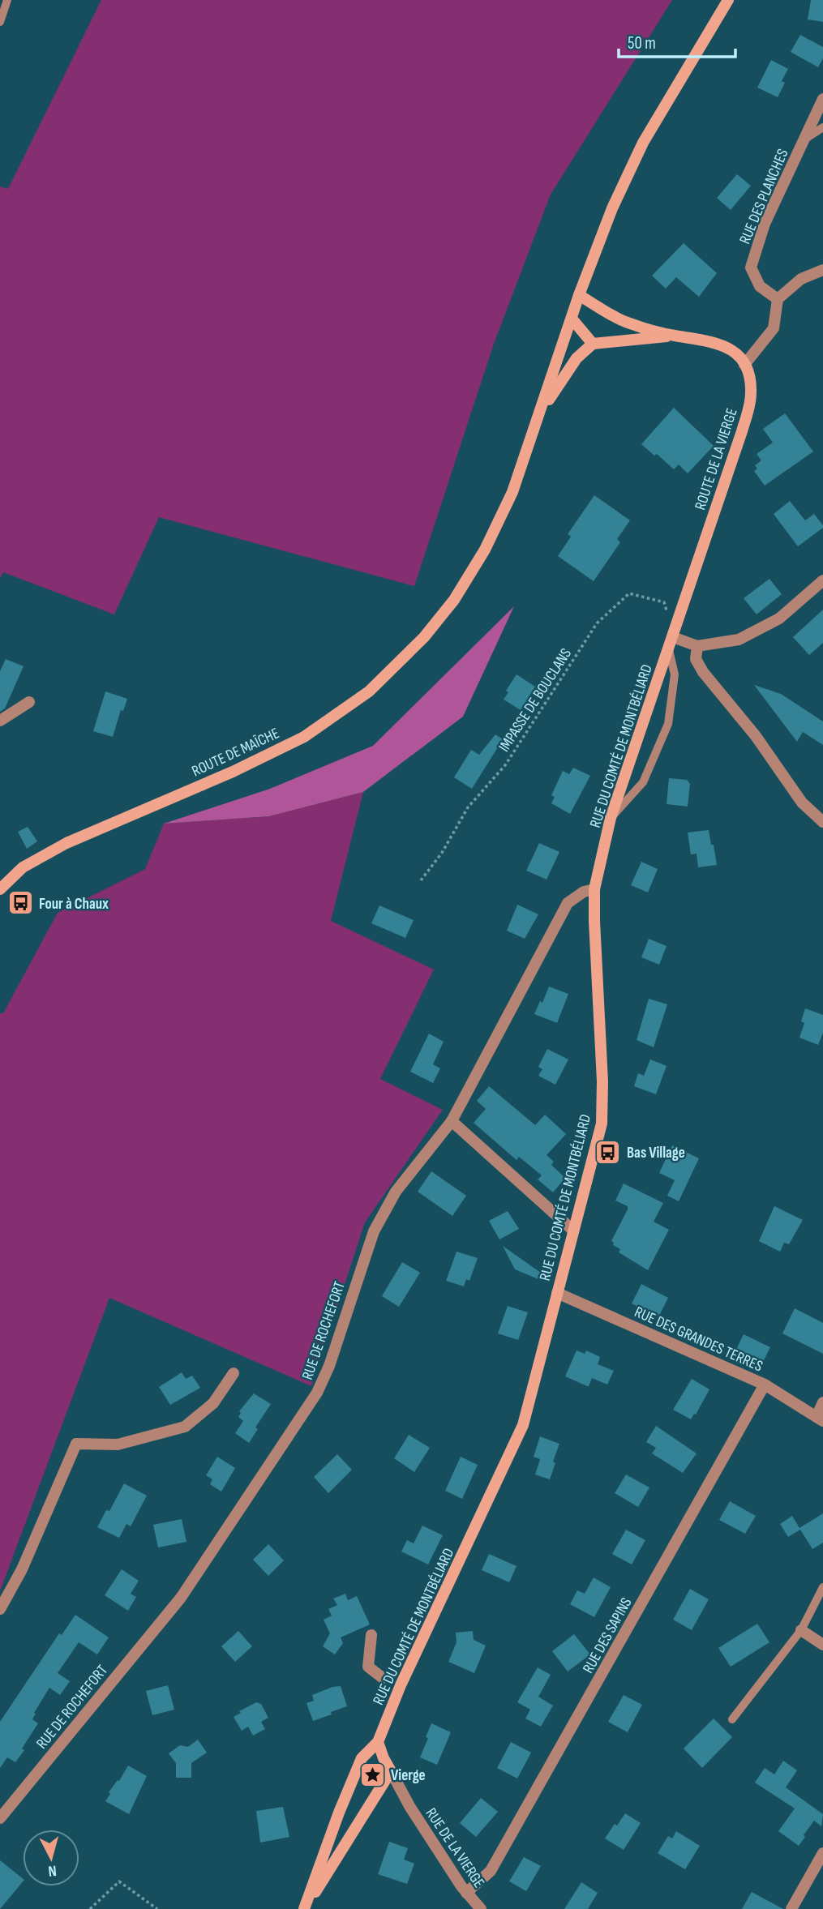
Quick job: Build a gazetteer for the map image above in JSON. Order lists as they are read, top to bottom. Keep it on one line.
{"streets":{"street":["RUE DES PLANCHES","ROUTE DE LA VIERGE","RUE DU COMTÉ DE MONTBÉLIARD","ROUTE DE MAÎCHE","RUE DE ROCHEFORT","RUE DES GRANDES TERRES","RUE DES SAPINS","RUE DE LA VIERGE"],"path":["IMPASSE DE BOUCLANS"]},"crossings":[["ROUTE DE LA VIERGE","RUE DU COMTÉ DE MONTBÉLIARD"],["RUE DU COMTÉ DE MONTBÉLIARD","RUE DE ROCHEFORT"],["RUE DU COMTÉ DE MONTBÉLIARD","RUE DES GRANDES TERRES"],["RUE DU COMTÉ DE MONTBÉLIARD","RUE DE LA VIERGE"],["RUE DES GRANDES TERRES","RUE DES SAPINS"],["RUE DES SAPINS","RUE DE LA VIERGE"]],"places":{"bus stop":["Four à Chaux","Bas Village"],"place":["Vierge"]},"scale_bar":"50 m","north":"bottom"}
